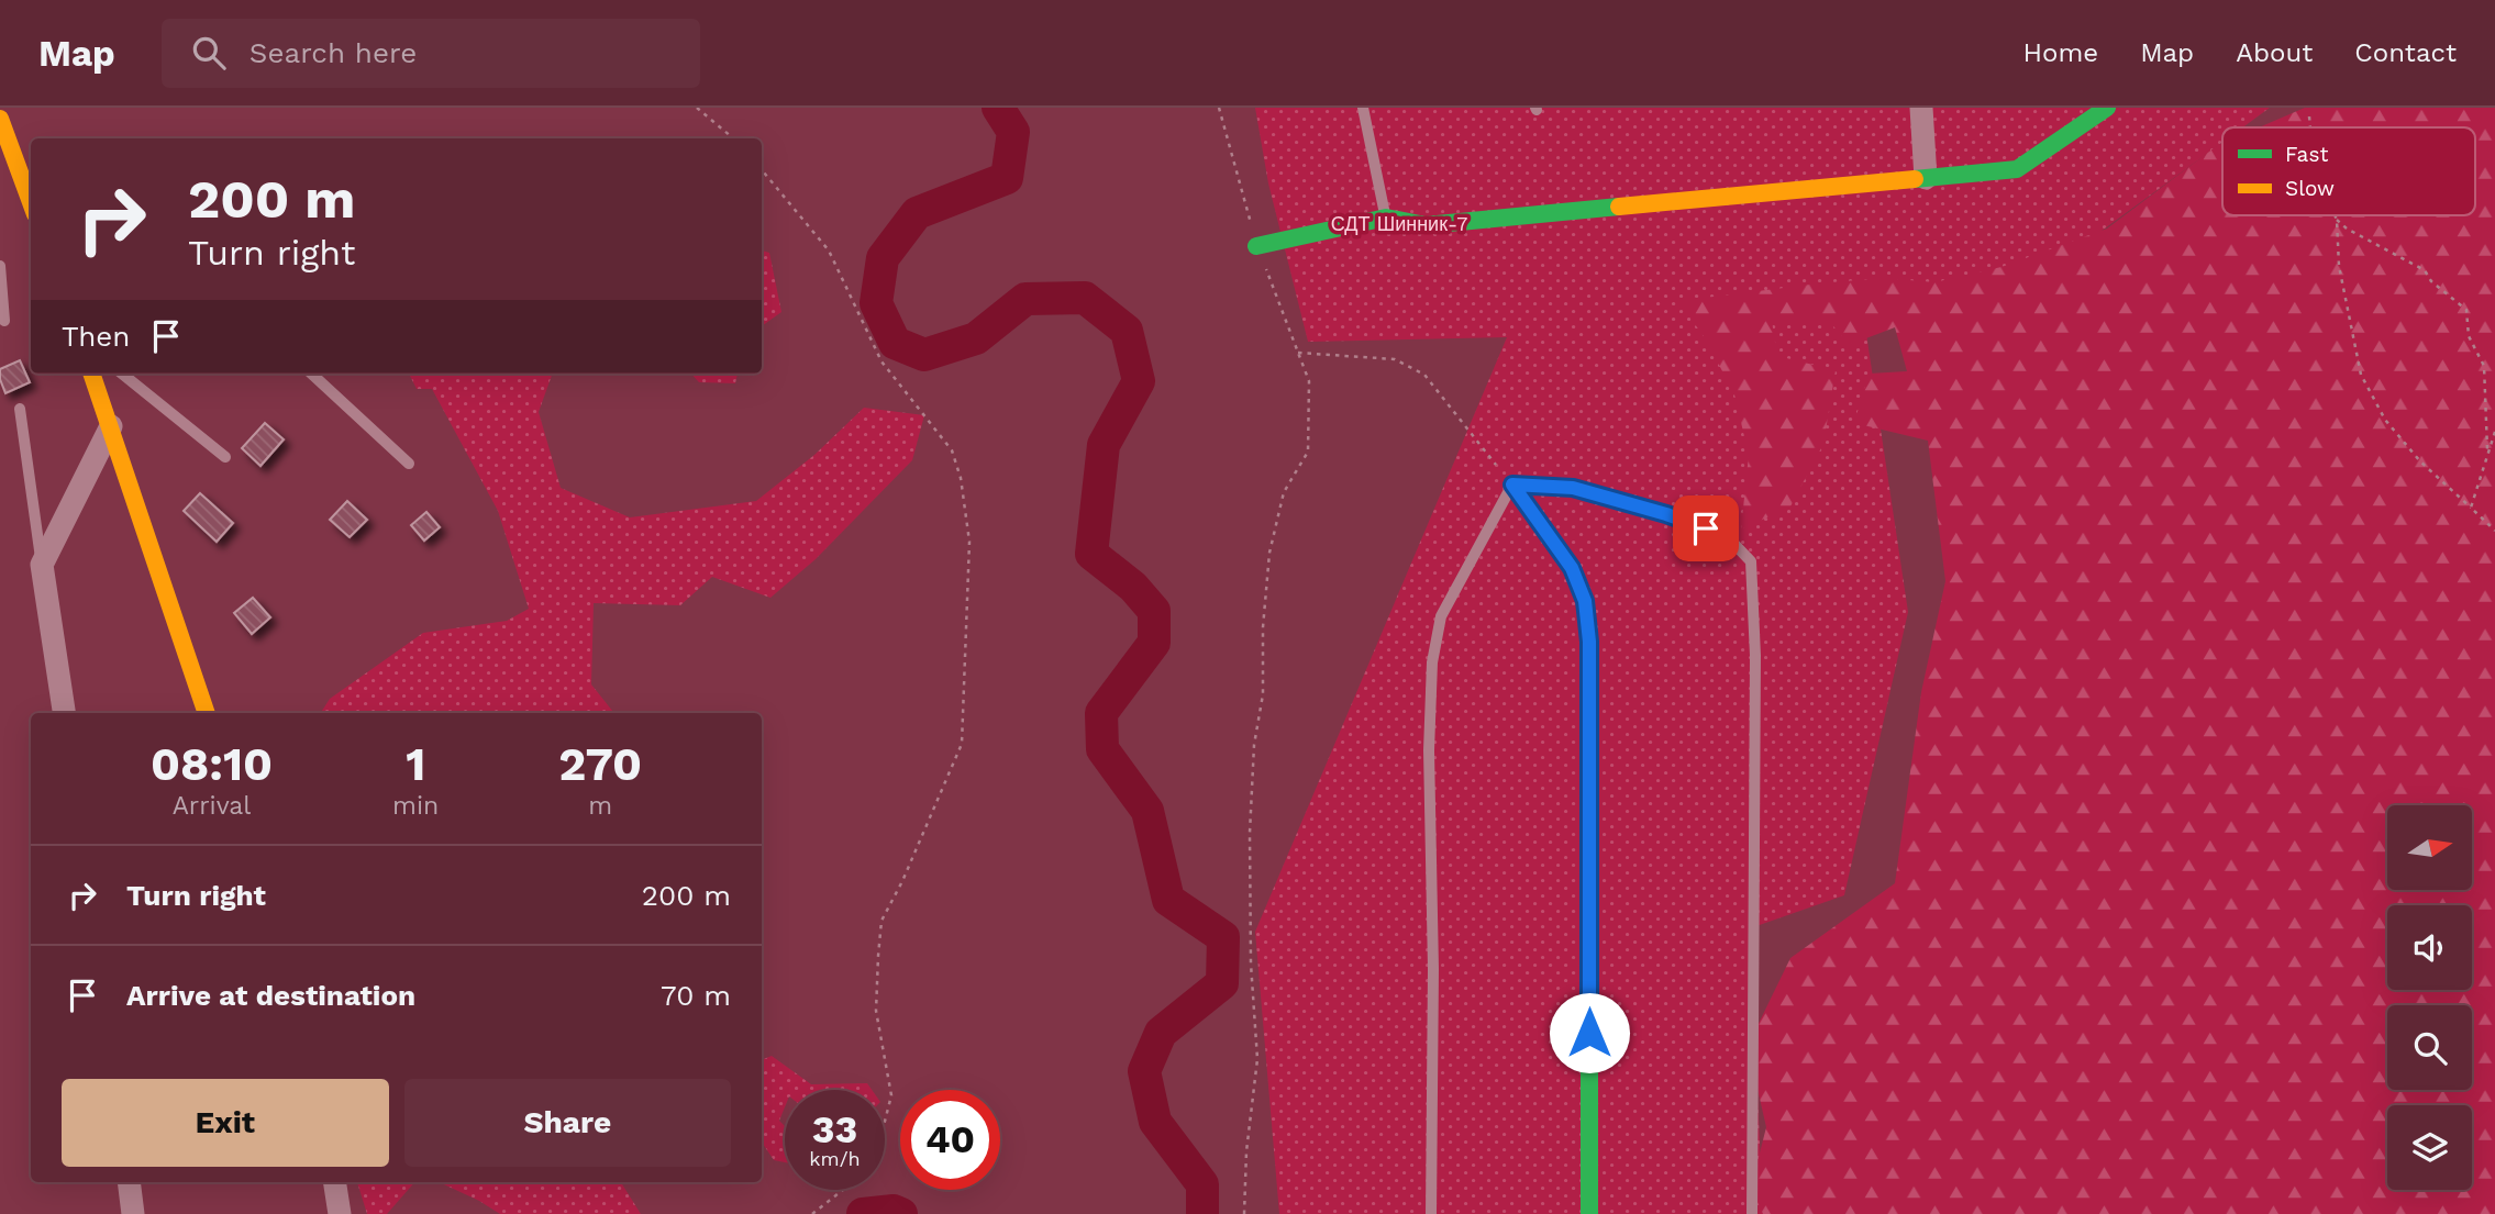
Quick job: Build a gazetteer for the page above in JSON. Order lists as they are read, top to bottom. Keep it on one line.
{"parks":["СДТ Шинник-7"],"legend":["Fast","Slow"],"north":"right","page":{"header":"Map","search":"Search here","nav":["Home","Map","About","Contact"],"turn":["200 m","Turn right"],"then":"Then","eta":["08:10","Arrival","1","min","270","m"],"list":[{"name":"Turn right","value":"200 m"},{"name":"Arrive at destination","value":"70 m"}],"buttons":["Exit","Share"],"speed":"33 km/h","limit":"40"}}
